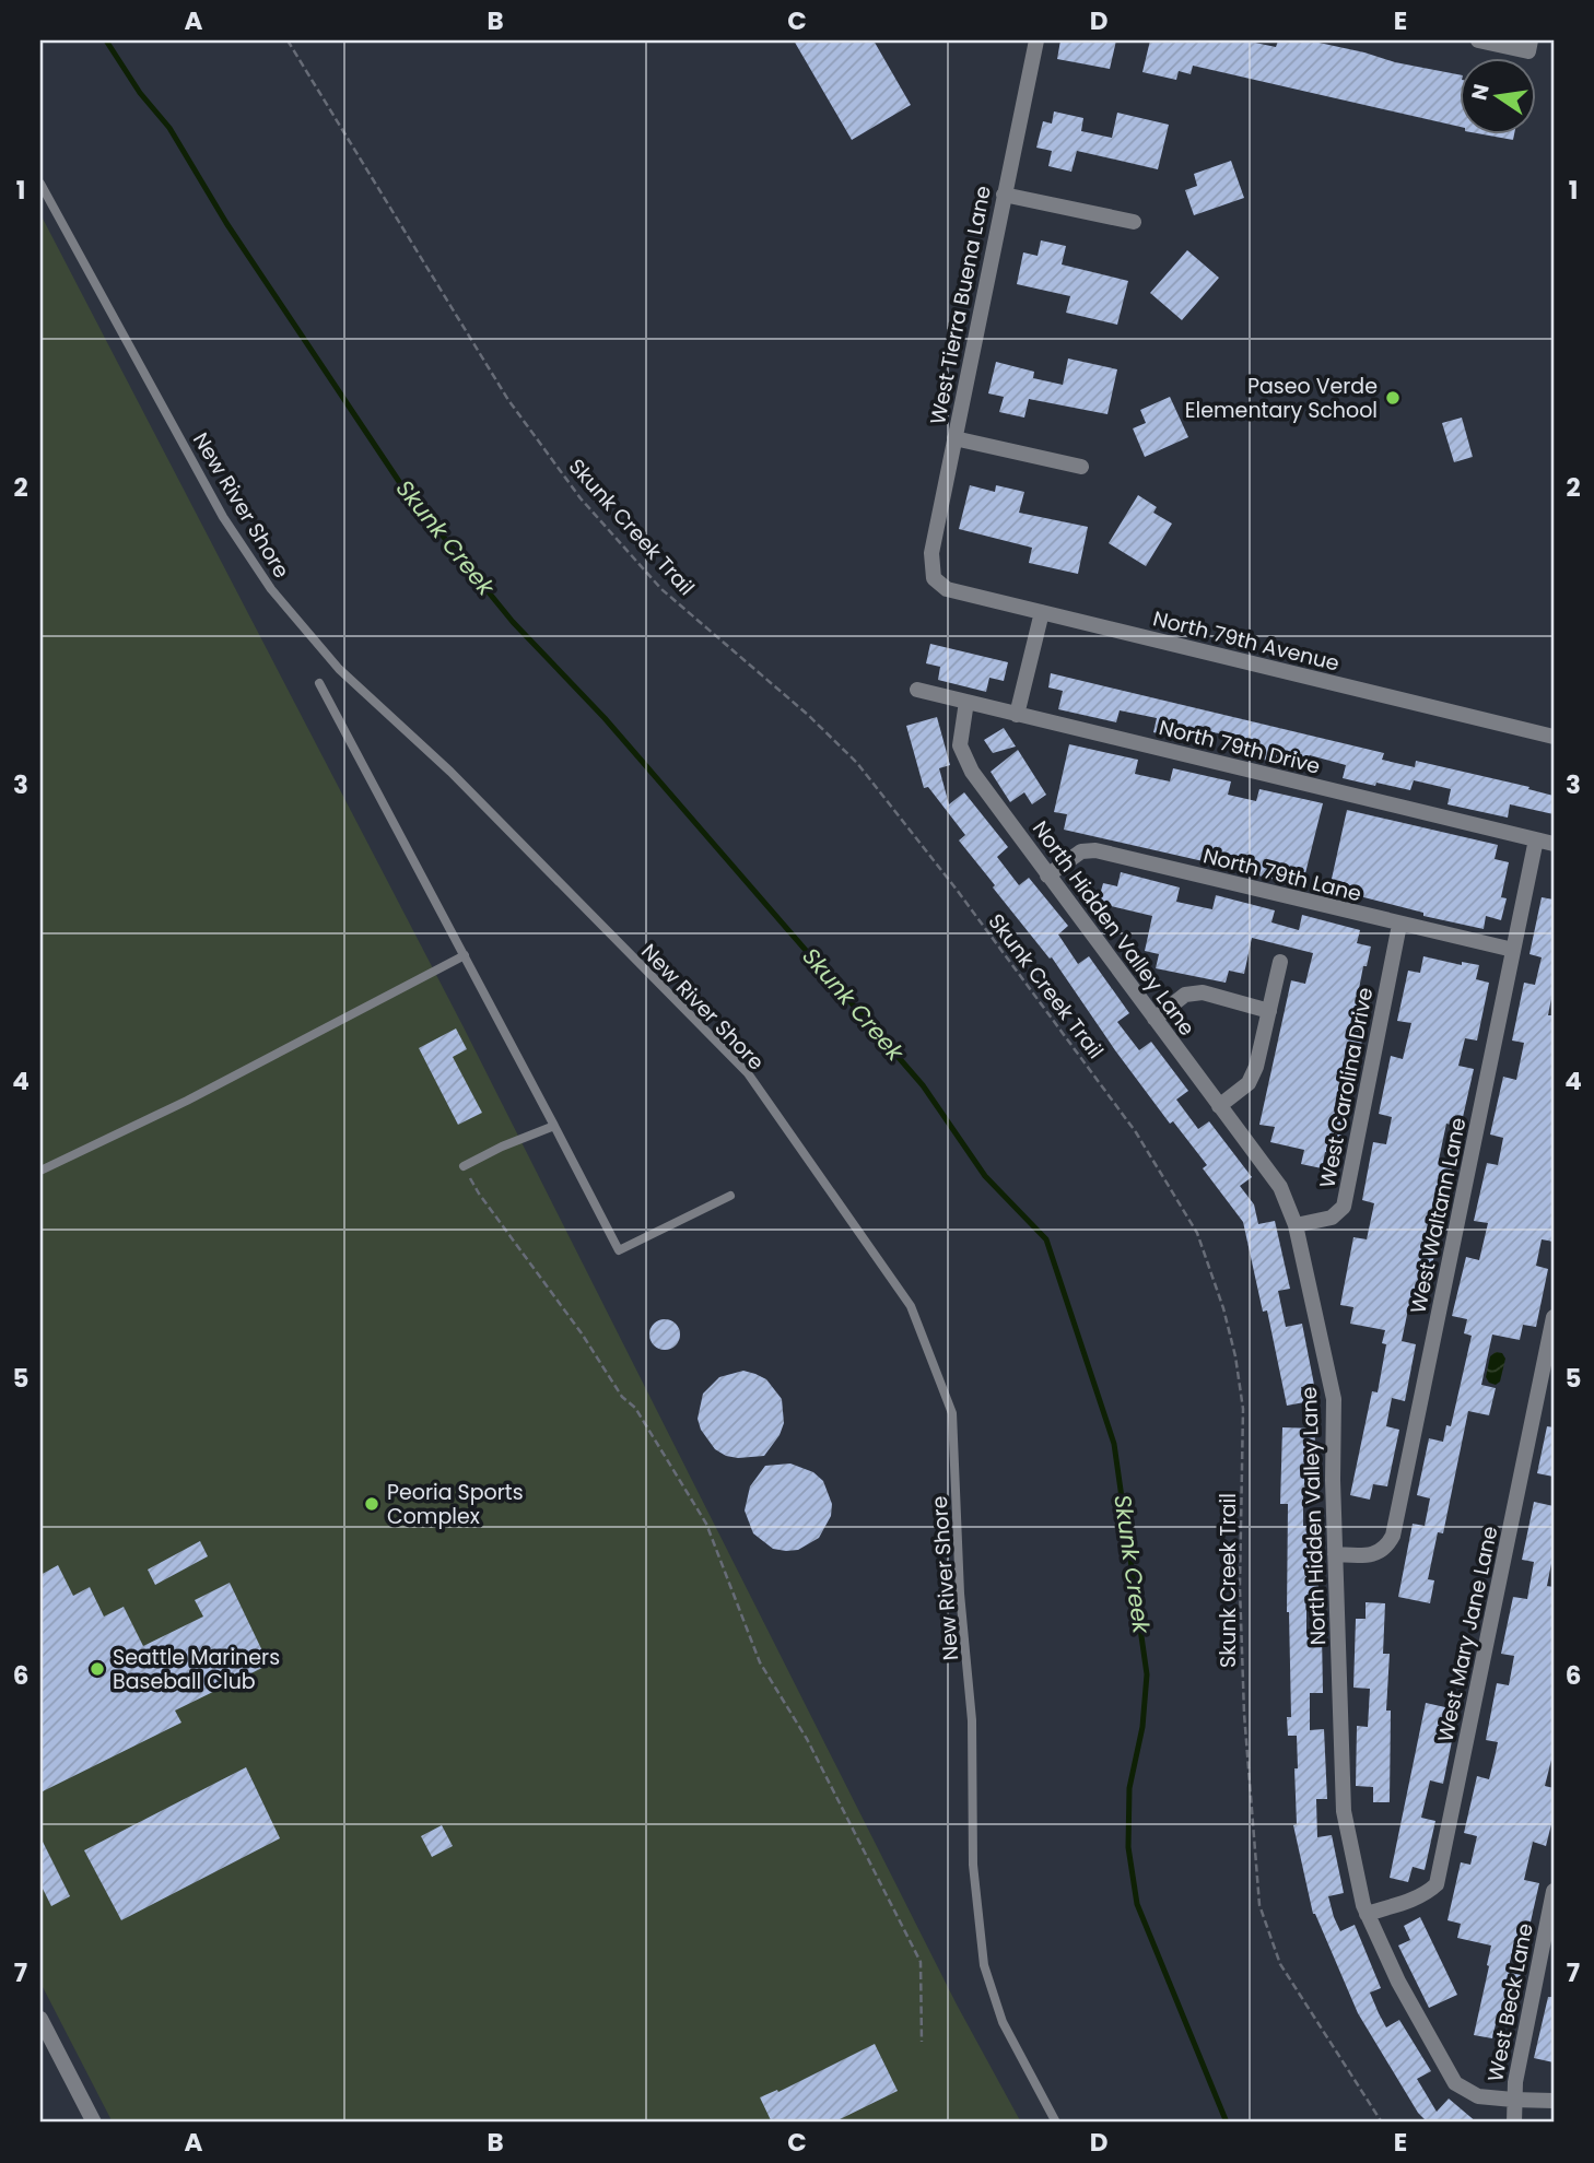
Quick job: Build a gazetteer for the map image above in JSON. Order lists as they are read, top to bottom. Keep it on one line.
{"streets":{"street":["West Tierra Buena Lane","North 79th Avenue","North 79th Drive","North 79th Lane","North Hidden Valley Lane","West Carolina Drive","West Waltann Lane","West Mary Jane Lane","West Beck Lane"],"lane":["New River Shore"],"path":["Skunk Creek Trail"]},"crossings":[["West Tierra Buena Lane","North 79th Avenue"],["North 79th Drive","North Hidden Valley Lane"],["North 79th Drive","West Waltann Lane"],["North 79th Lane","North Hidden Valley Lane"],["North 79th Lane","West Carolina Drive"],["North 79th Lane","West Waltann Lane"],["North Hidden Valley Lane","West Carolina Drive"],["North Hidden Valley Lane","West Waltann Lane"],["North Hidden Valley Lane","West Mary Jane Lane"],["North Hidden Valley Lane","West Beck Lane"]],"water":["Skunk Creek"],"places":["Paseo Verde Elementary School","Peoria Sports Complex","Seattle Mariners Baseball Club"],"north":"left","grid":{"columns":["A","B","C","D","E"],"rows":["1","2","3","4","5","6","7"]}}
